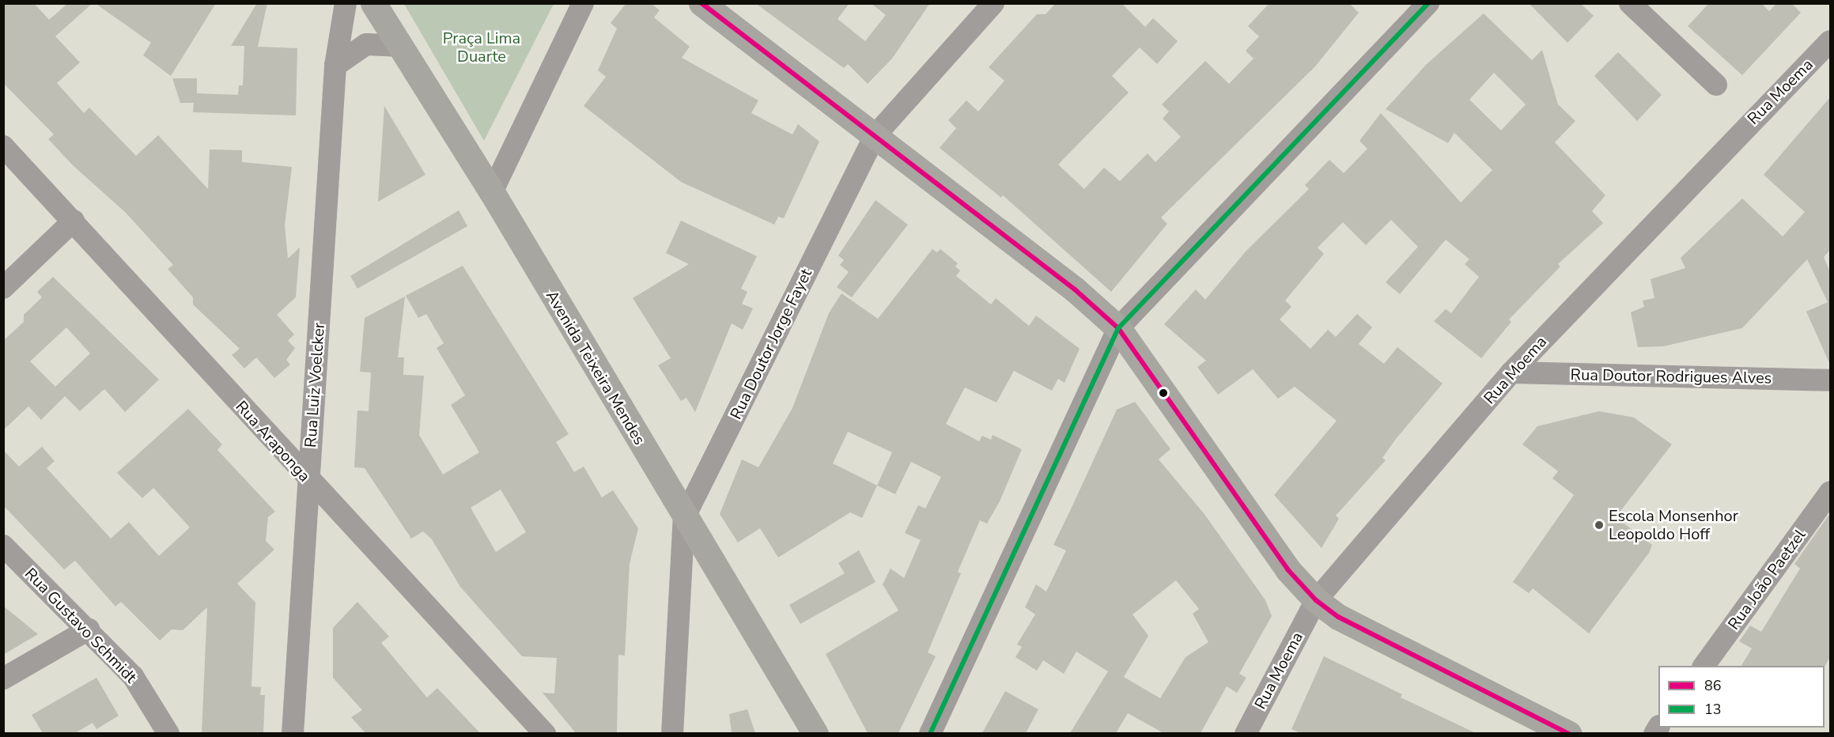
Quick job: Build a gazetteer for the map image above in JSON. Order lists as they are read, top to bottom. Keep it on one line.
{"streets":{"street":["Rua Moema","Rua Doutor Jorge Fayet","Avenida Teixeira Mendes","Rua Doutor Rodrigues Alves","Rua Luiz Voelcker","Rua Araponga","Rua João Paetzel","Rua Gustavo Schmidt"]},"crossings":[["Rua Moema","Rua Doutor Rodrigues Alves"],["Rua Doutor Jorge Fayet","Avenida Teixeira Mendes"],["Rua Luiz Voelcker","Rua Araponga"]],"parks":["Praça Lima Duarte"],"places":["Escola Monsenhor Leopoldo Hoff"],"lines":["transit line 86","transit line 13"],"legend":["86","13"]}
